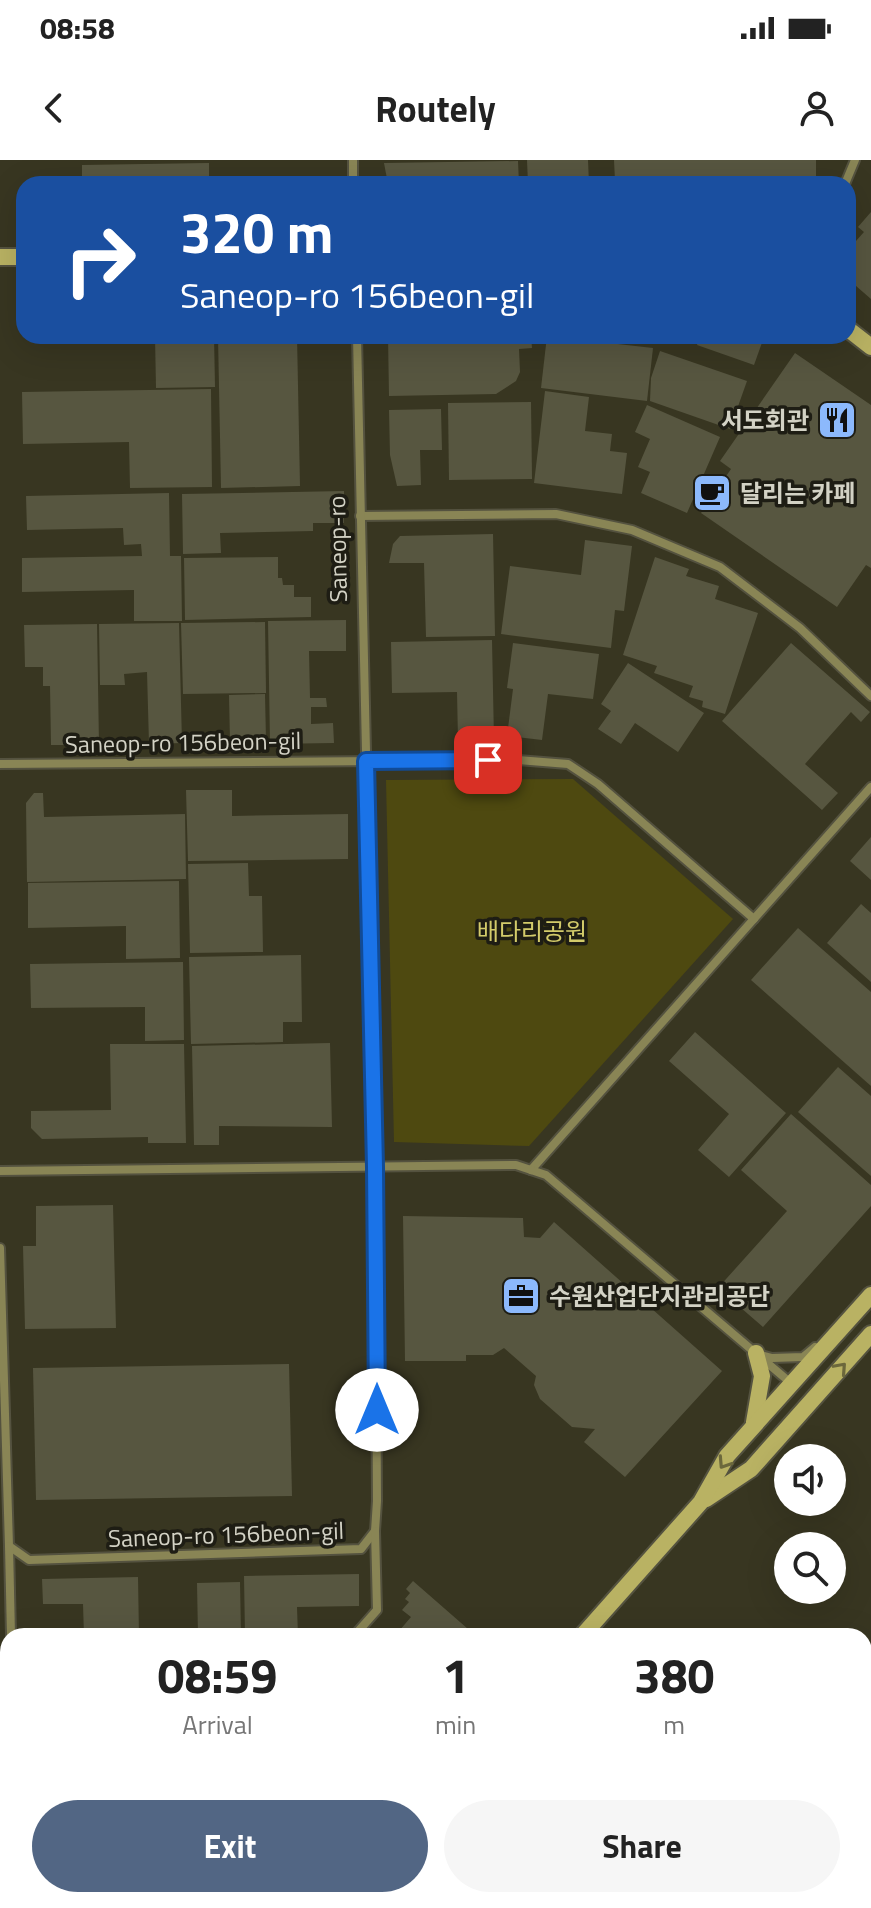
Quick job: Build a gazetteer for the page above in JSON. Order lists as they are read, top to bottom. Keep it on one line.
{"streets":{"street":["Saneop-ro","Saneop-ro 156beon-gil"]},"crossings":[["Saneop-ro","Saneop-ro 156beon-gil"]],"parks":["배다리공원"],"places":{"restaurant":["서도회관"],"cafe":["달리는 카페"],"office":["수원산업단지관리공단"]},"page":{"status":"08:58","header":"Routely","turn":["320 m","Saneop-ro 156beon-gil"],"eta":["08:59","Arrival","1","min","380","m"],"buttons":["Exit","Share"]}}
